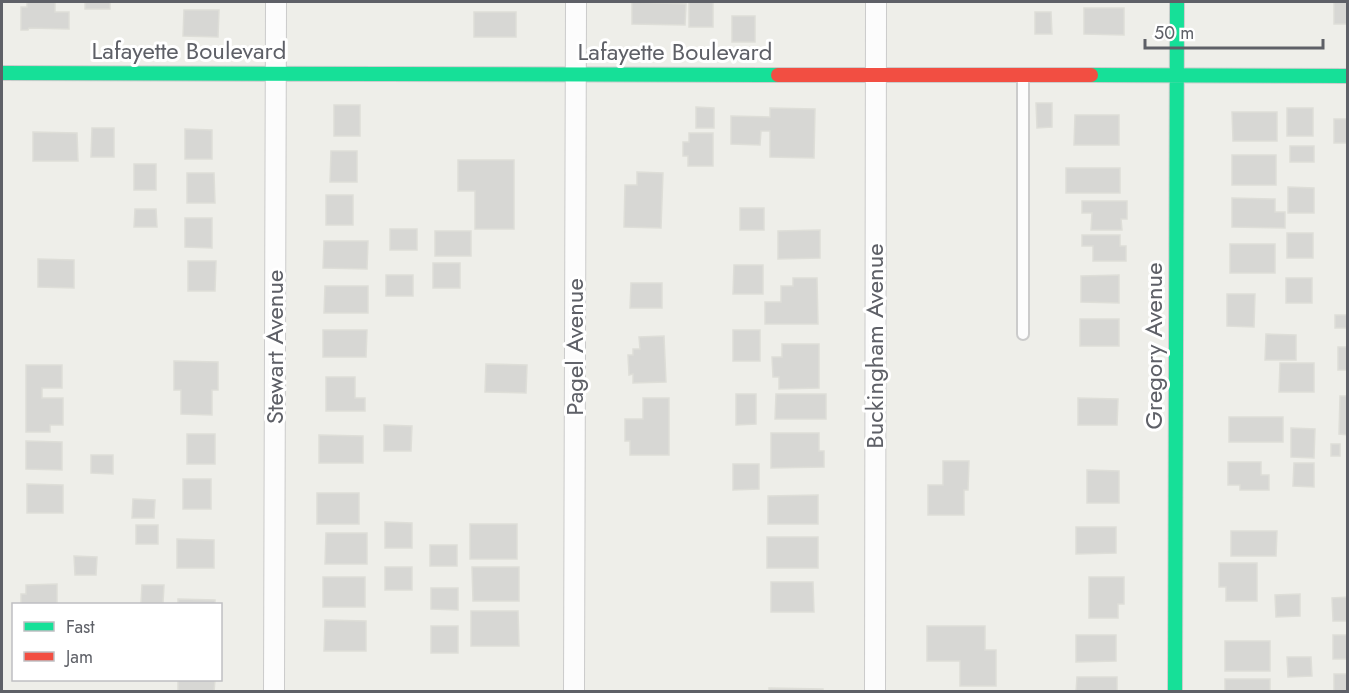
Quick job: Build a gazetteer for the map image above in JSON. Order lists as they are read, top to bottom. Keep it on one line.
{"streets":{"street":["Lafayette Boulevard","Buckingham Avenue","Gregory Avenue","Stewart Avenue","Pagel Avenue"]},"crossings":[["Lafayette Boulevard","Buckingham Avenue"],["Lafayette Boulevard","Gregory Avenue"],["Lafayette Boulevard","Stewart Avenue"],["Lafayette Boulevard","Pagel Avenue"]],"legend":["Fast","Jam"],"scale_bar":"50 m"}
